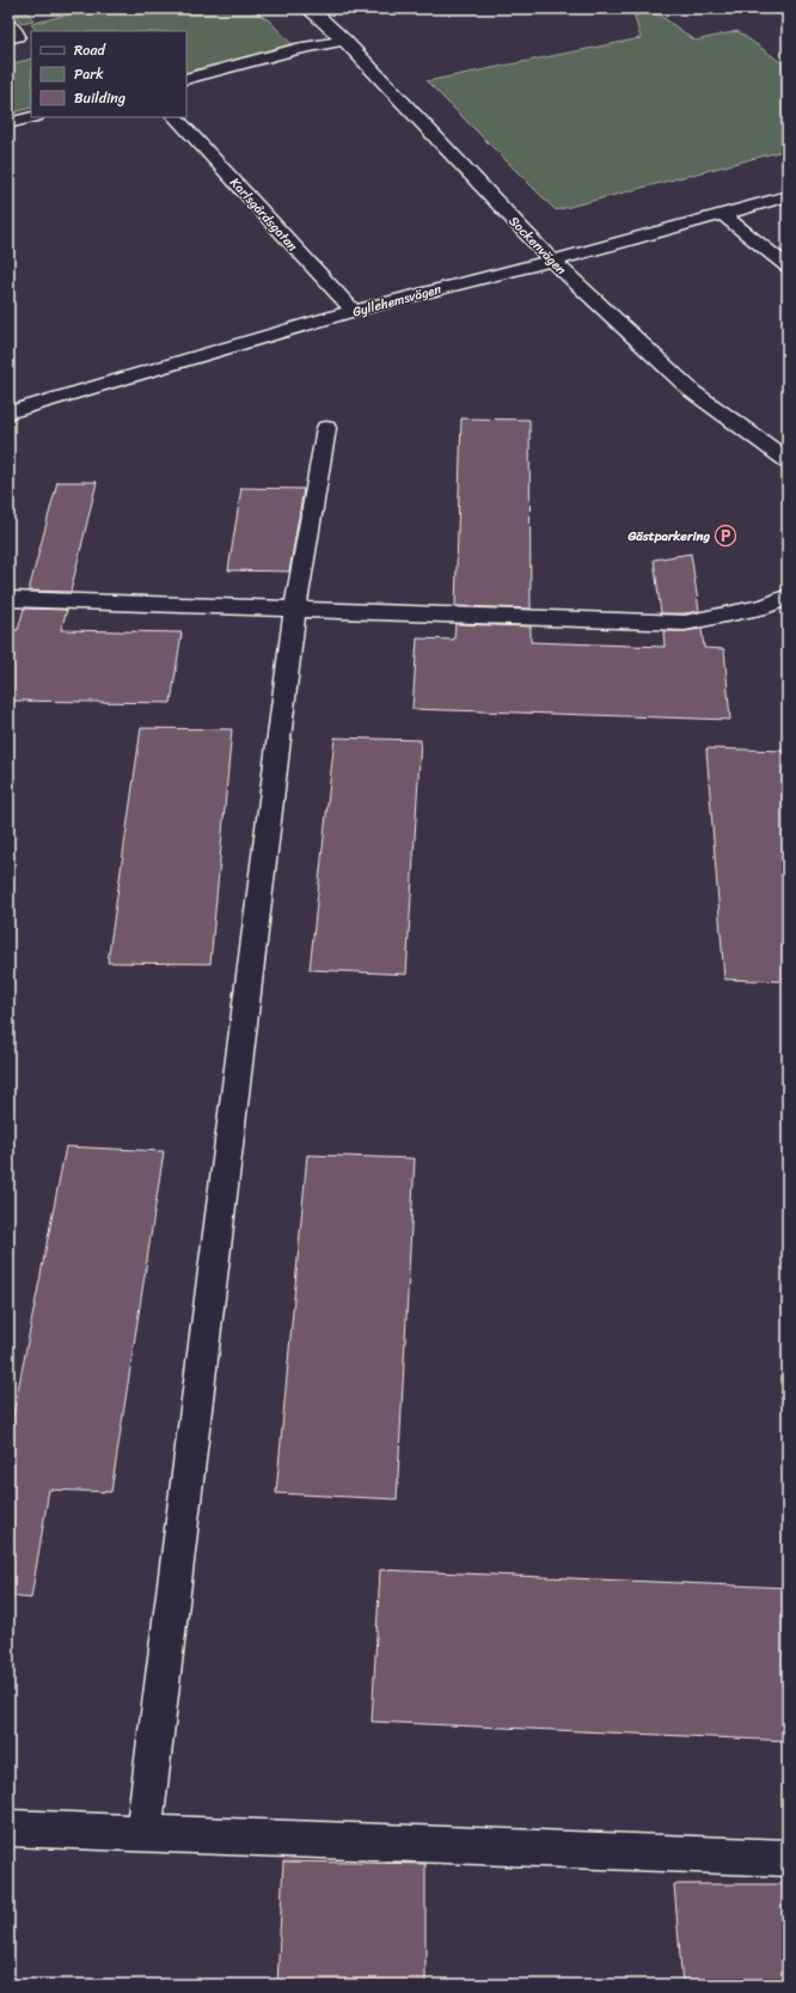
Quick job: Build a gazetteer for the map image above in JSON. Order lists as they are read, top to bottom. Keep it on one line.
{"streets":{"street":["Karlsgårdsgatan","Sockenvägen","Gyllehemsvägen"]},"crossings":[["Karlsgårdsgatan","Gyllehemsvägen"],["Sockenvägen","Gyllehemsvägen"]],"places":{"parking":["Gästparkering"]},"legend":["Road","Park","Building"]}
